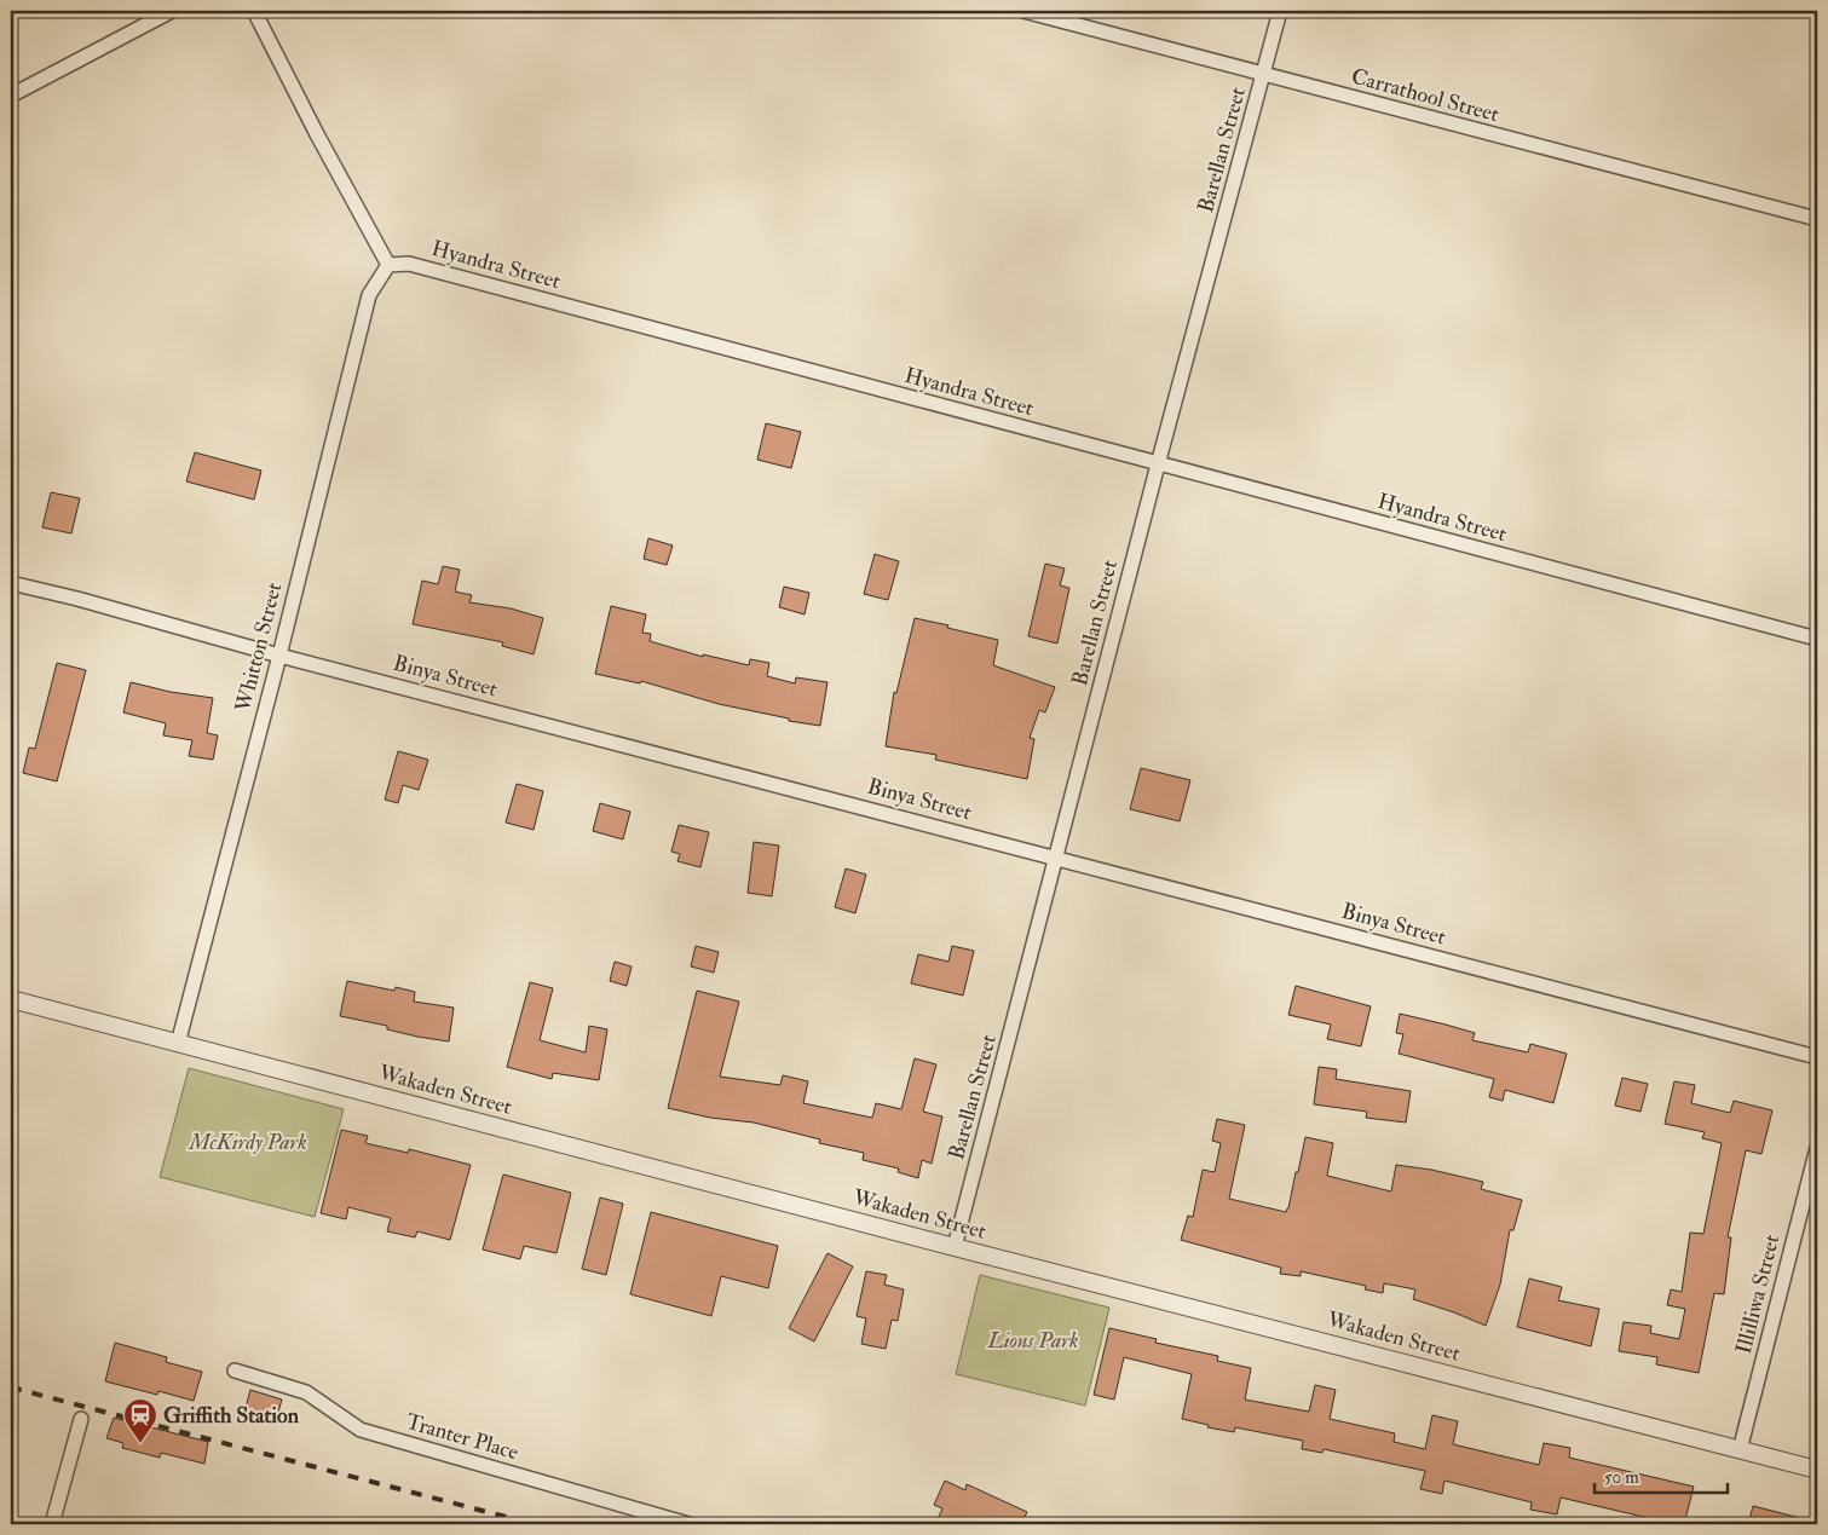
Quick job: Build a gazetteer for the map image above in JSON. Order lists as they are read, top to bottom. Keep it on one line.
{"streets":{"street":["Carrathool Street","Barellan Street","Hyandra Street","Whitton Street","Binya Street","Wakaden Street","Illilliwa Street","Tranter Place"]},"crossings":[["Carrathool Street","Barellan Street"],["Barellan Street","Hyandra Street"],["Barellan Street","Binya Street"],["Barellan Street","Wakaden Street"],["Hyandra Street","Whitton Street"],["Whitton Street","Binya Street"],["Whitton Street","Wakaden Street"],["Wakaden Street","Illilliwa Street"]],"parks":["McKirdy Park","Lions Park"],"places":{"station":["Griffith Station"]},"scale_bar":"50 m"}
